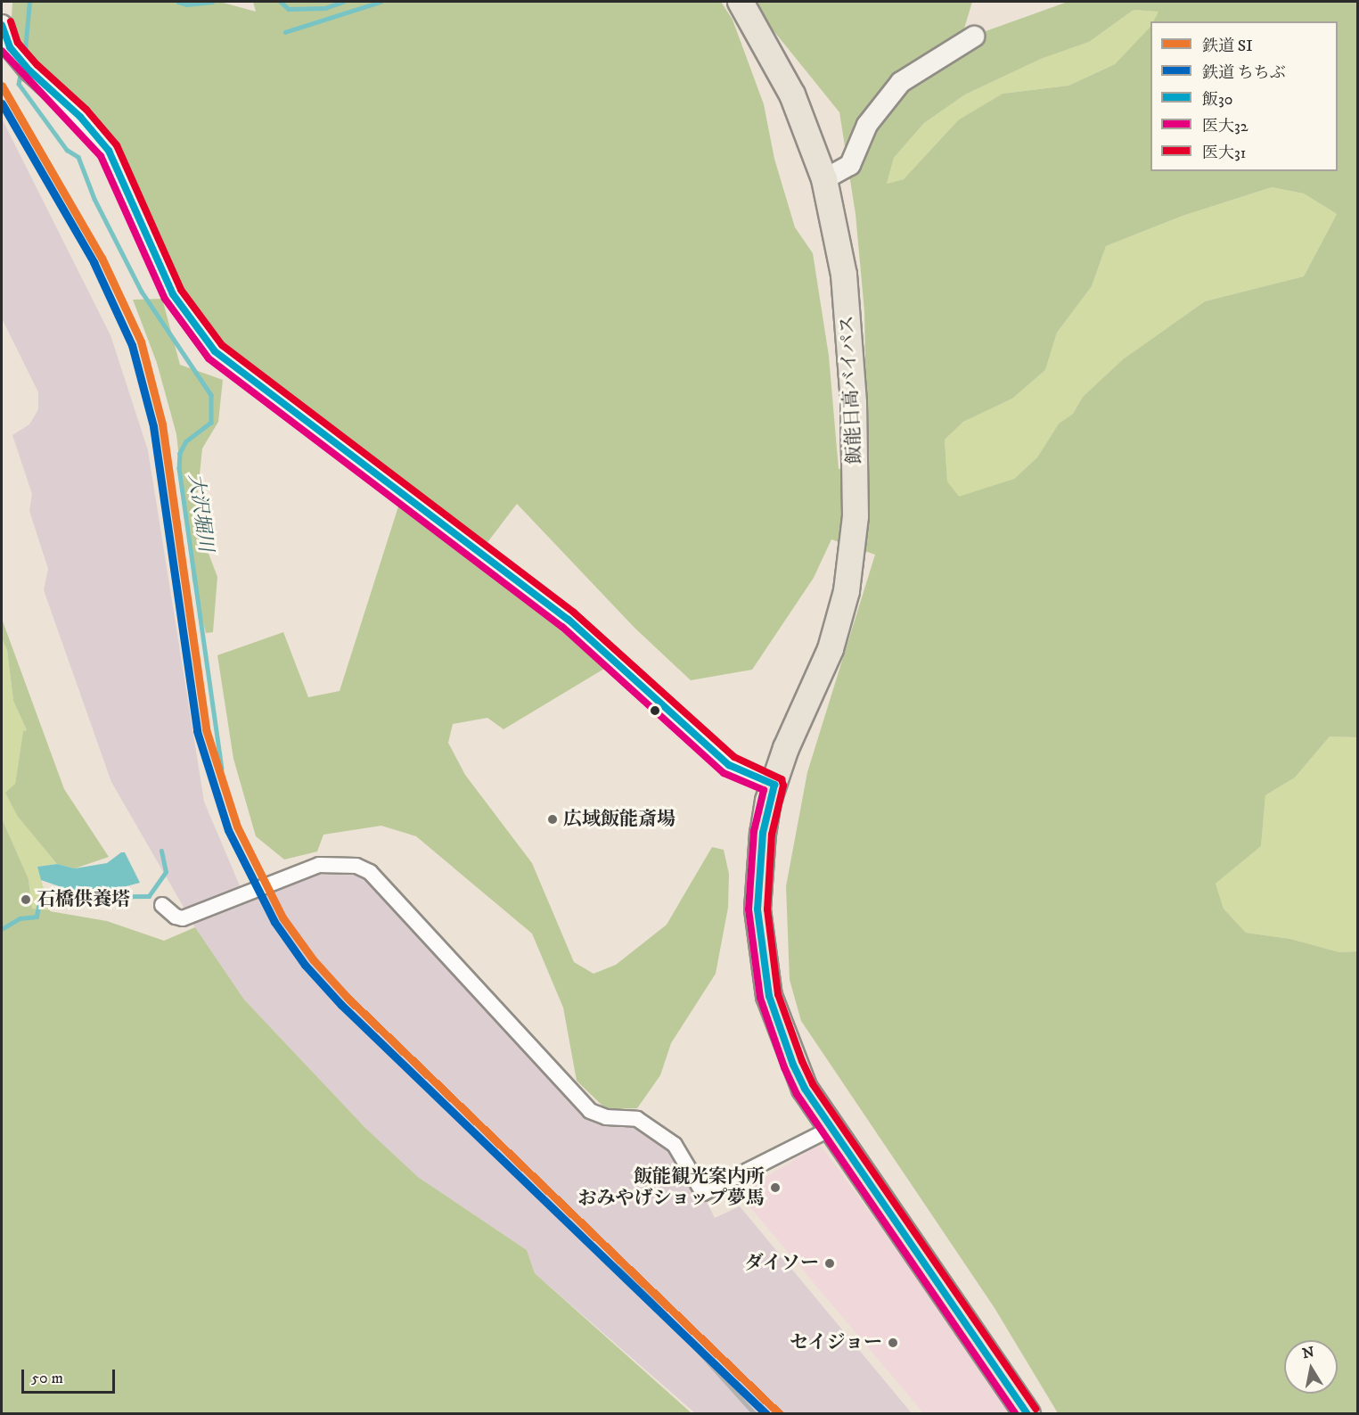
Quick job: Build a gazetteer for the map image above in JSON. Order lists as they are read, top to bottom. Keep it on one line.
{"streets":{"highway":["飯能日高バイパス"]},"water":["大沢堀川"],"places":["広域飯能斎場","石橋供養塔","飯能観光案内所 おみやげショップ夢馬","ダイソー","セイジョー"],"lines":["transit line 医大31","transit line 飯30","transit line 医大32","rail line SI","rail line ちちぶ"],"legend":["鉄道 SI","鉄道 ちちぶ","飯30","医大32","医大31"],"scale_bar":"50 m","north":"top"}
